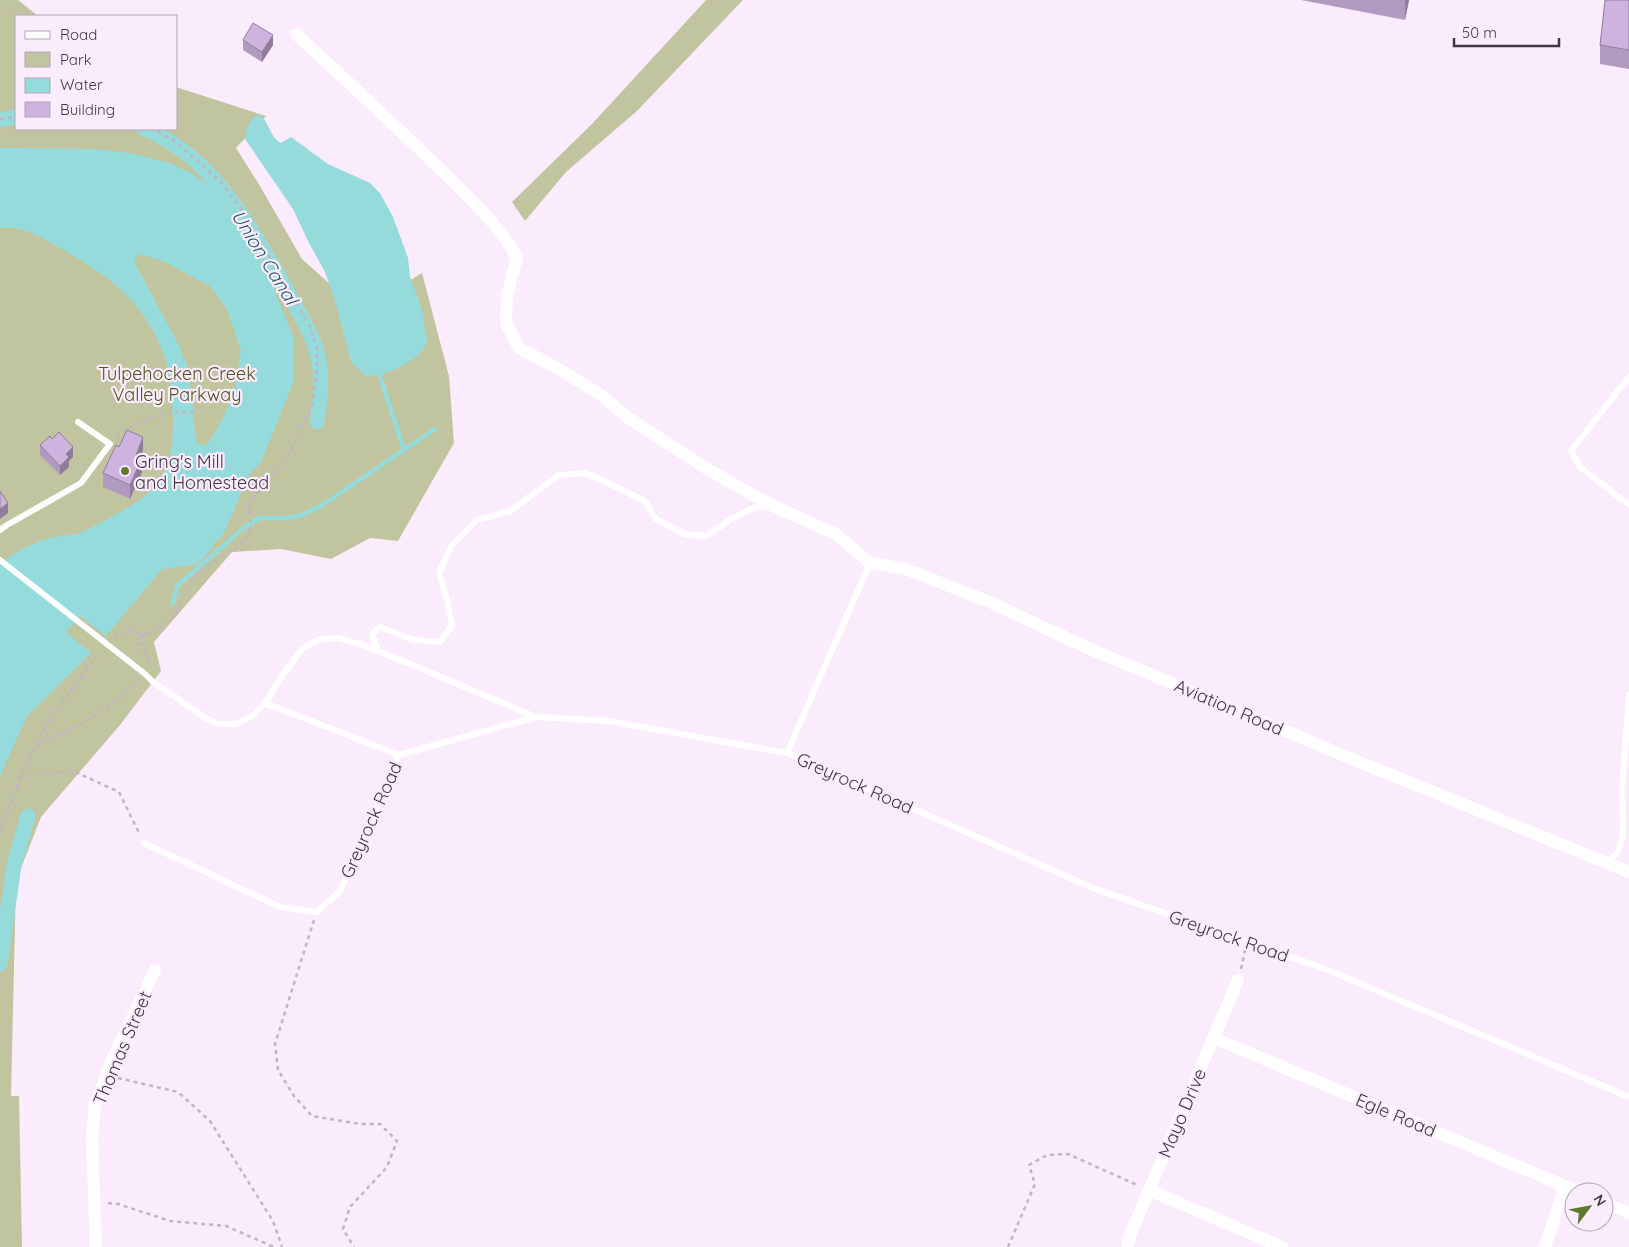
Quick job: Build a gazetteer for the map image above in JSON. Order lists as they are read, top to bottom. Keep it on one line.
{"streets":{"street":["Aviation Road","Thomas Street","Mayo Drive","Egle Road"],"lane":["Greyrock Road"]},"crossings":[["Mayo Drive","Egle Road"]],"water":["Union Canal"],"parks":["Tulpehocken Creek Valley Parkway"],"places":["Gring's Mill and Homestead"],"legend":["Road","Park","Water","Building"],"scale_bar":"50 m","north":"top right"}
